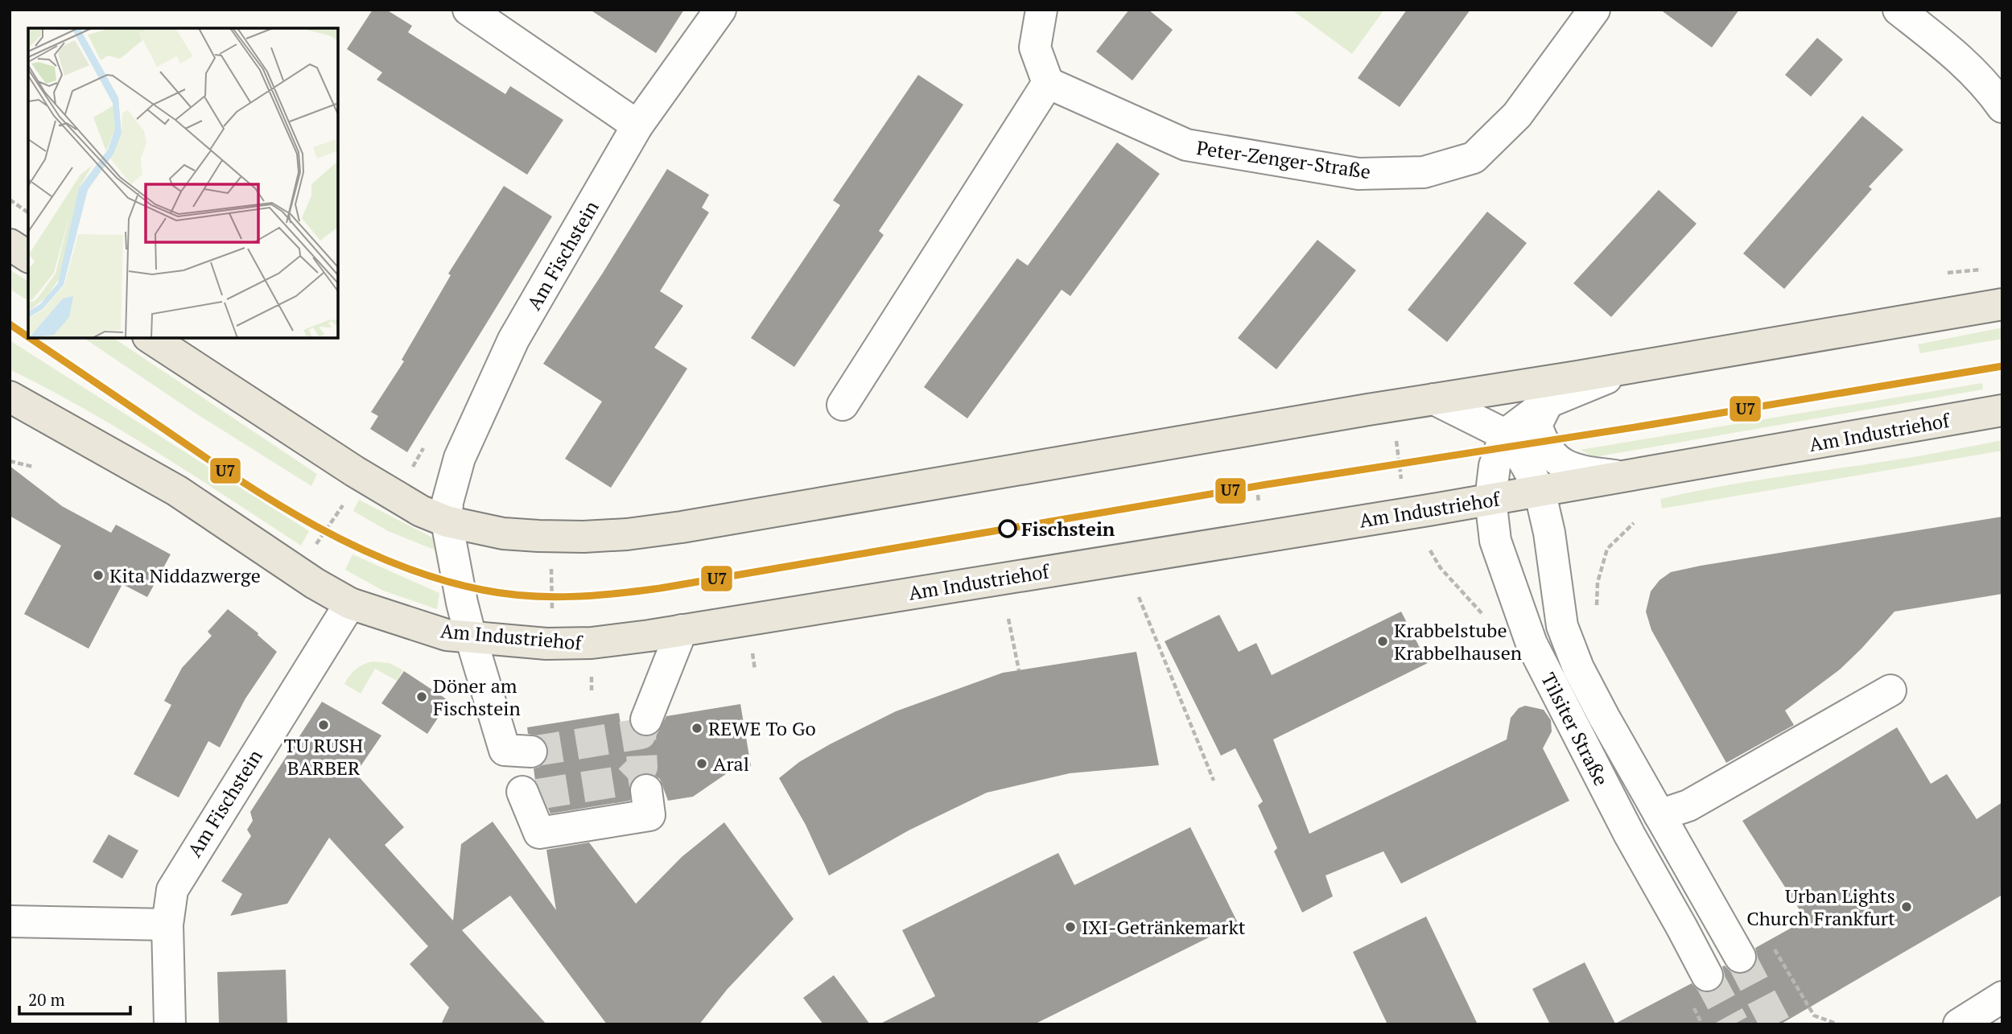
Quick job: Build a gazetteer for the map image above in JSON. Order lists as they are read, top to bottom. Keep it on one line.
{"streets":{"main road":["Am Industriehof"],"street":["Peter-Zenger-Straße","Am Fischstein","Tilsiter Straße"]},"crossings":[["Am Fischstein","Am Industriehof"],["Am Industriehof","Tilsiter Straße"]],"places":["Fischstein","Kita Niddazwerge","Krabbelstube Krabbelhausen","Döner am Fischstein","TU RUSH BARBER","REWE To Go","Aral","Urban Lights Church Frankfurt","IXI-Getränkemarkt"],"lines":["transit line U7"],"scale_bar":"20 m"}
